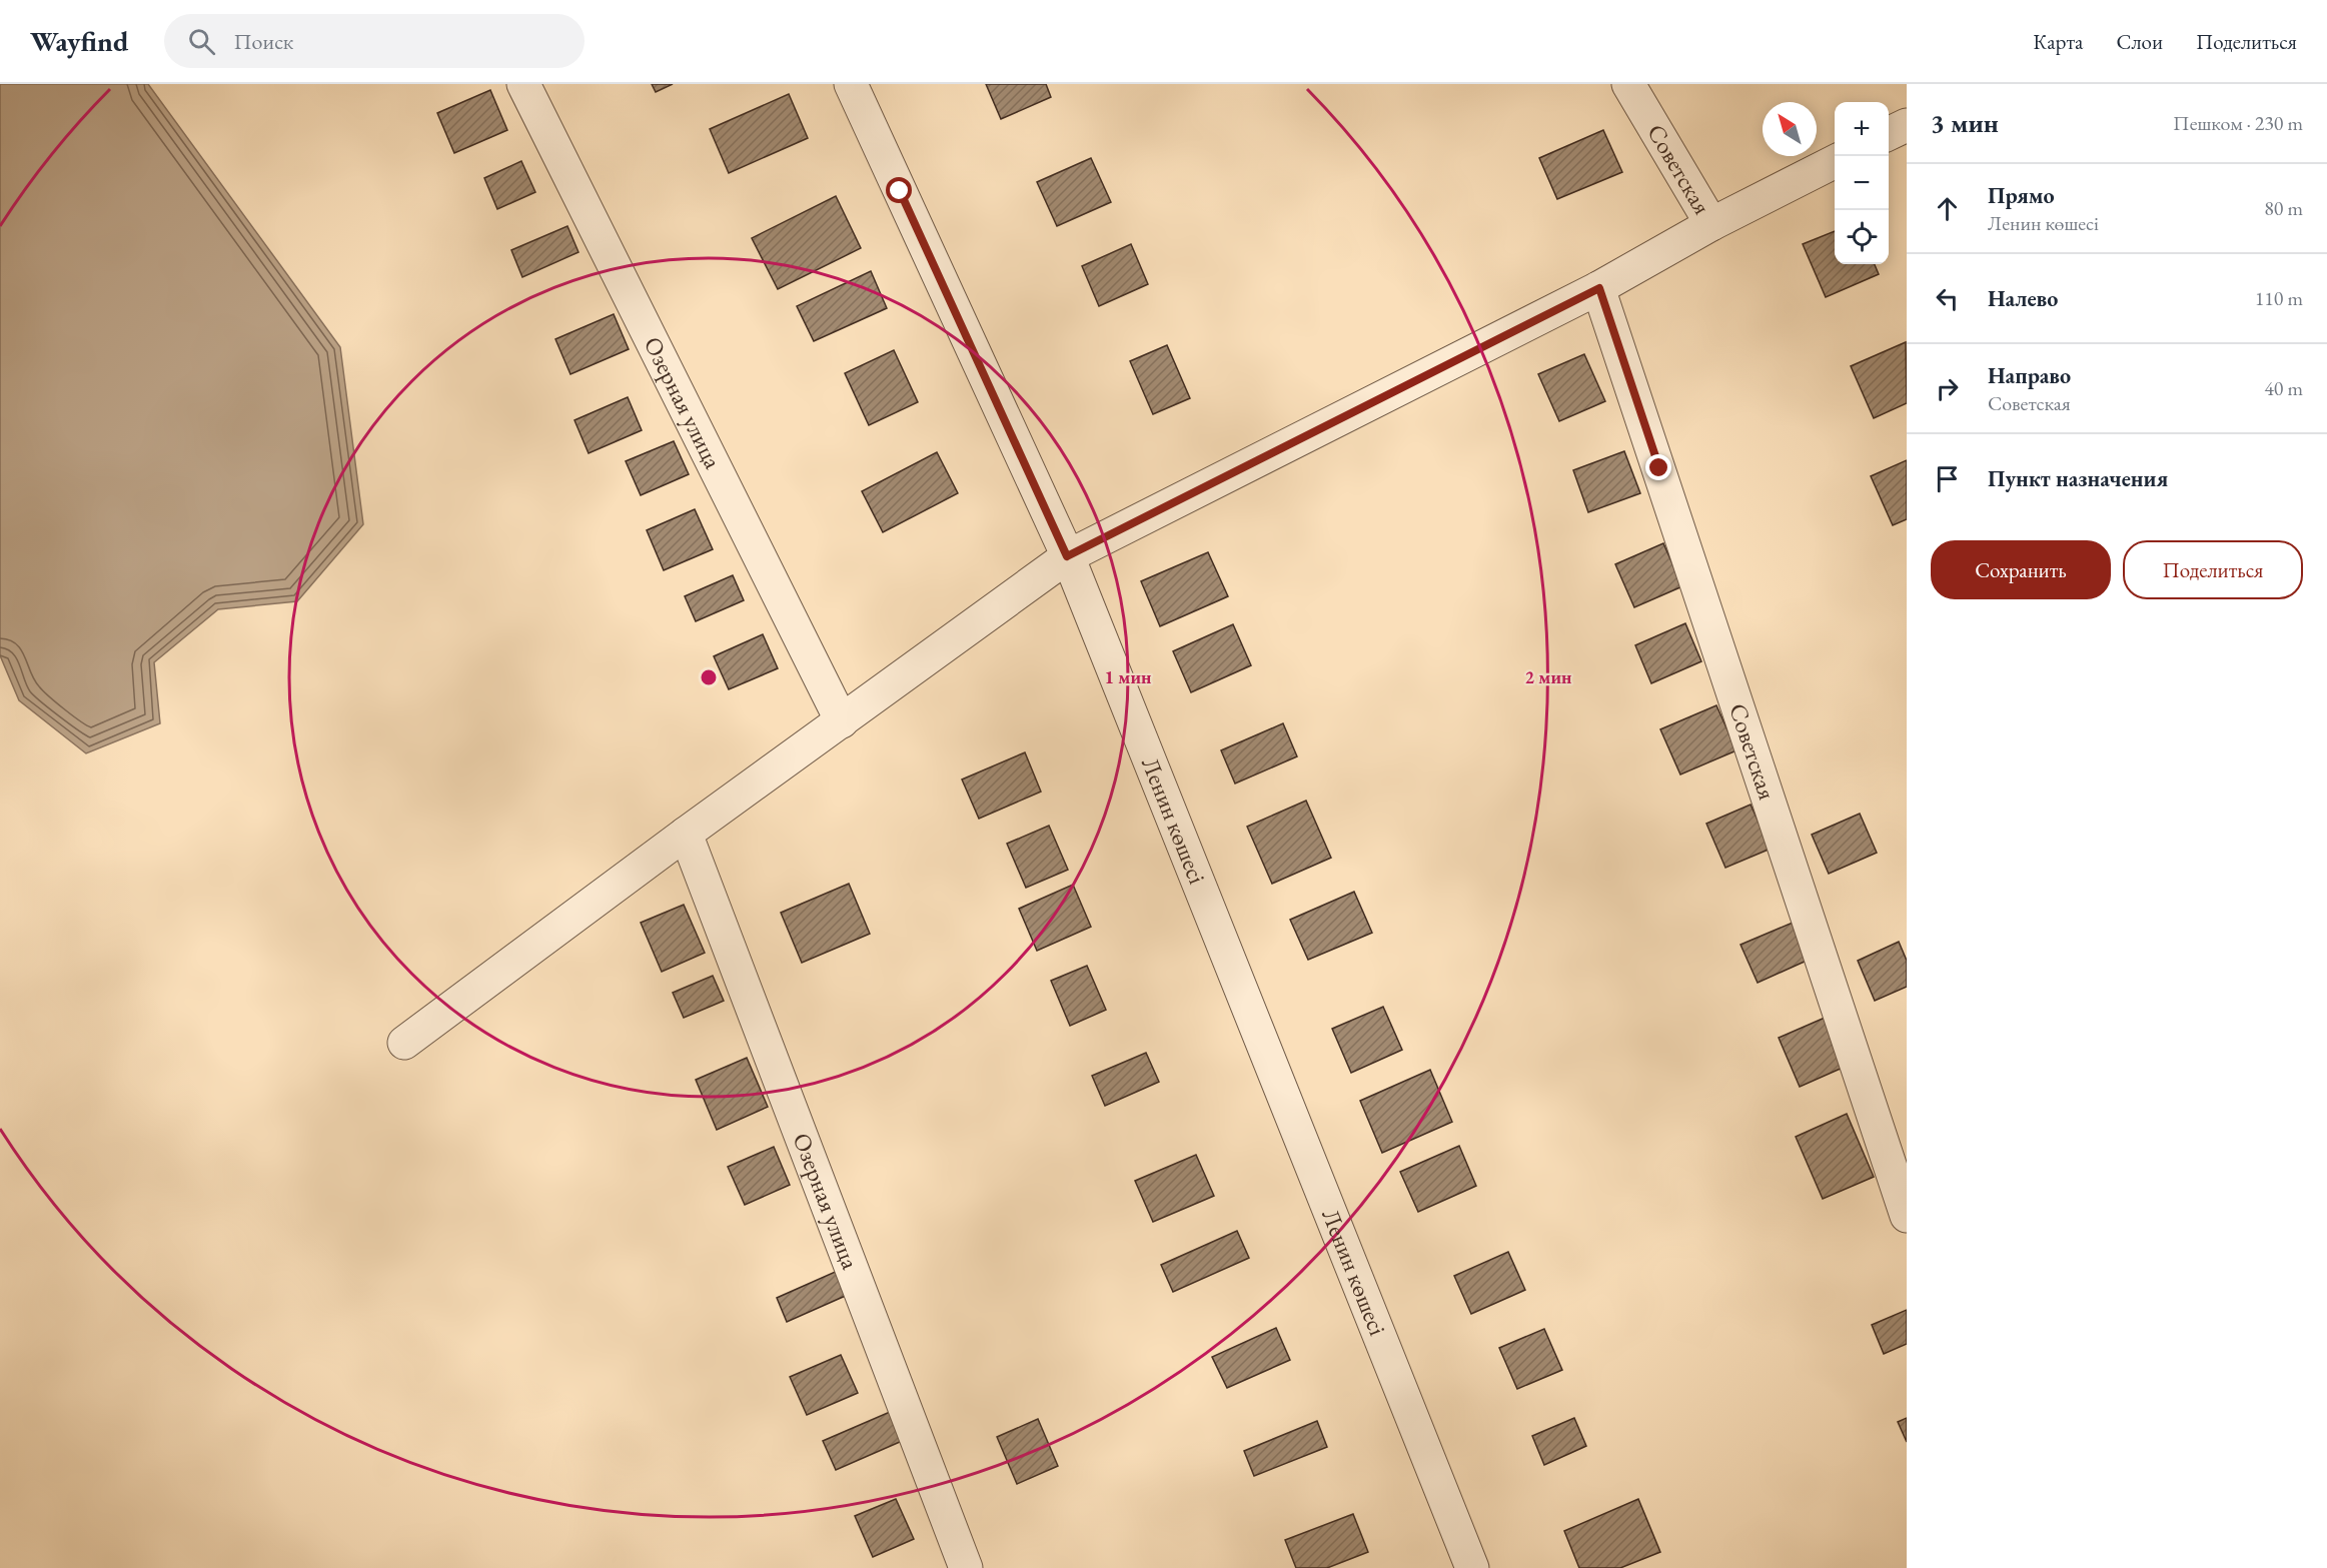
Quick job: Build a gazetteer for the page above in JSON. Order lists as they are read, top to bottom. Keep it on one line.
{"streets":{"street":["Советская","Озерная улица","Ленин көшесі"]},"north":"top left","page":{"header":"Wayfind","search":"Поиск","nav":["Карта","Слои","Поделиться"],"heading":["3 мин","Пешком · 230 m"],"map_buttons":["+","−"],"list":[["Прямо","Ленин көшесі","80 m"],["Налево","110 m"],["Направо","Советская","40 m"],"Пункт назначения"],"buttons":["Сохранить","Поделиться"]},"rings":["1 мин","2 мин"]}
